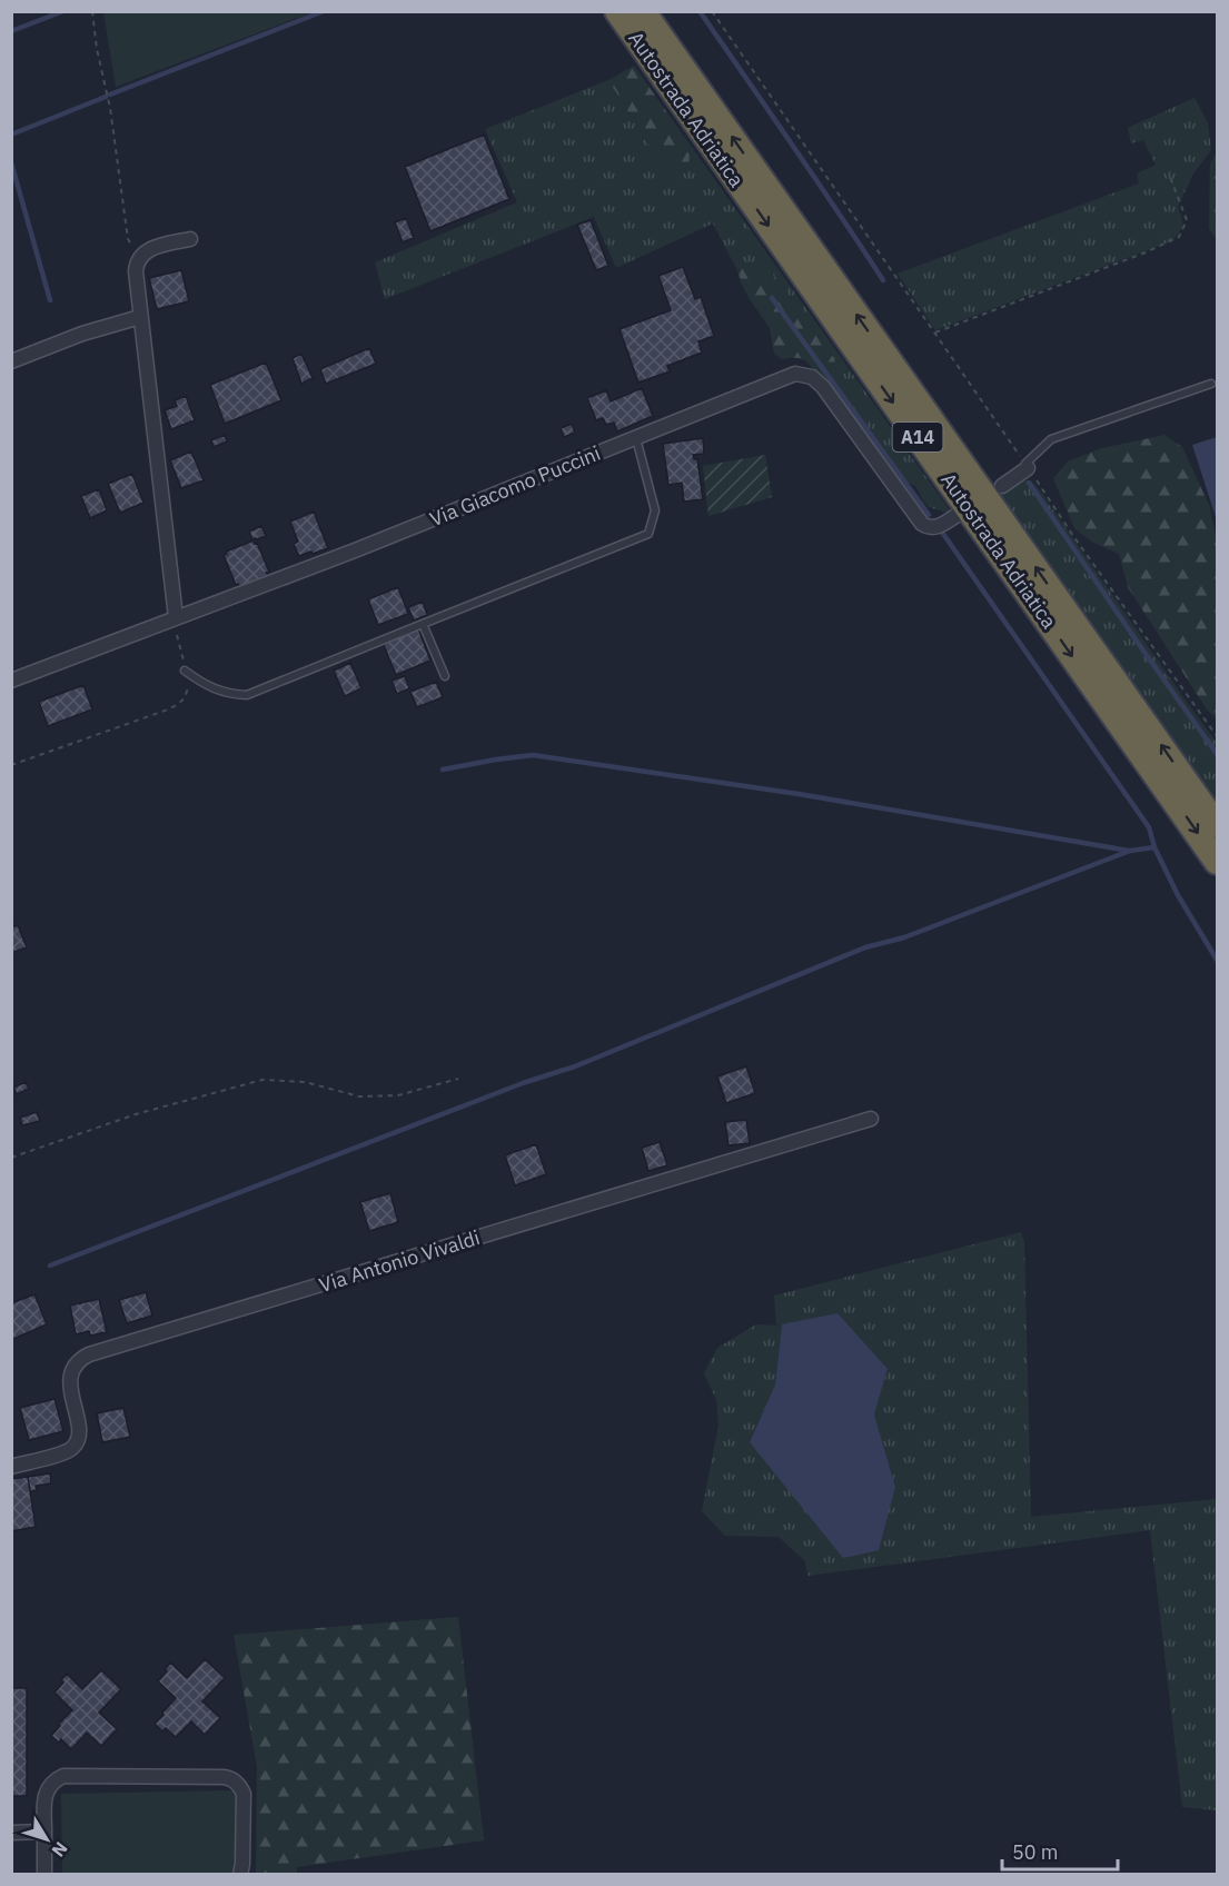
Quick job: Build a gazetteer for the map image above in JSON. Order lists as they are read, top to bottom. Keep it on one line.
{"streets":{"highway":["Autostrada Adriatica","A14"],"street":["Via Giacomo Puccini","Via Antonio Vivaldi"]},"scale_bar":"50 m","north":"bottom right"}
